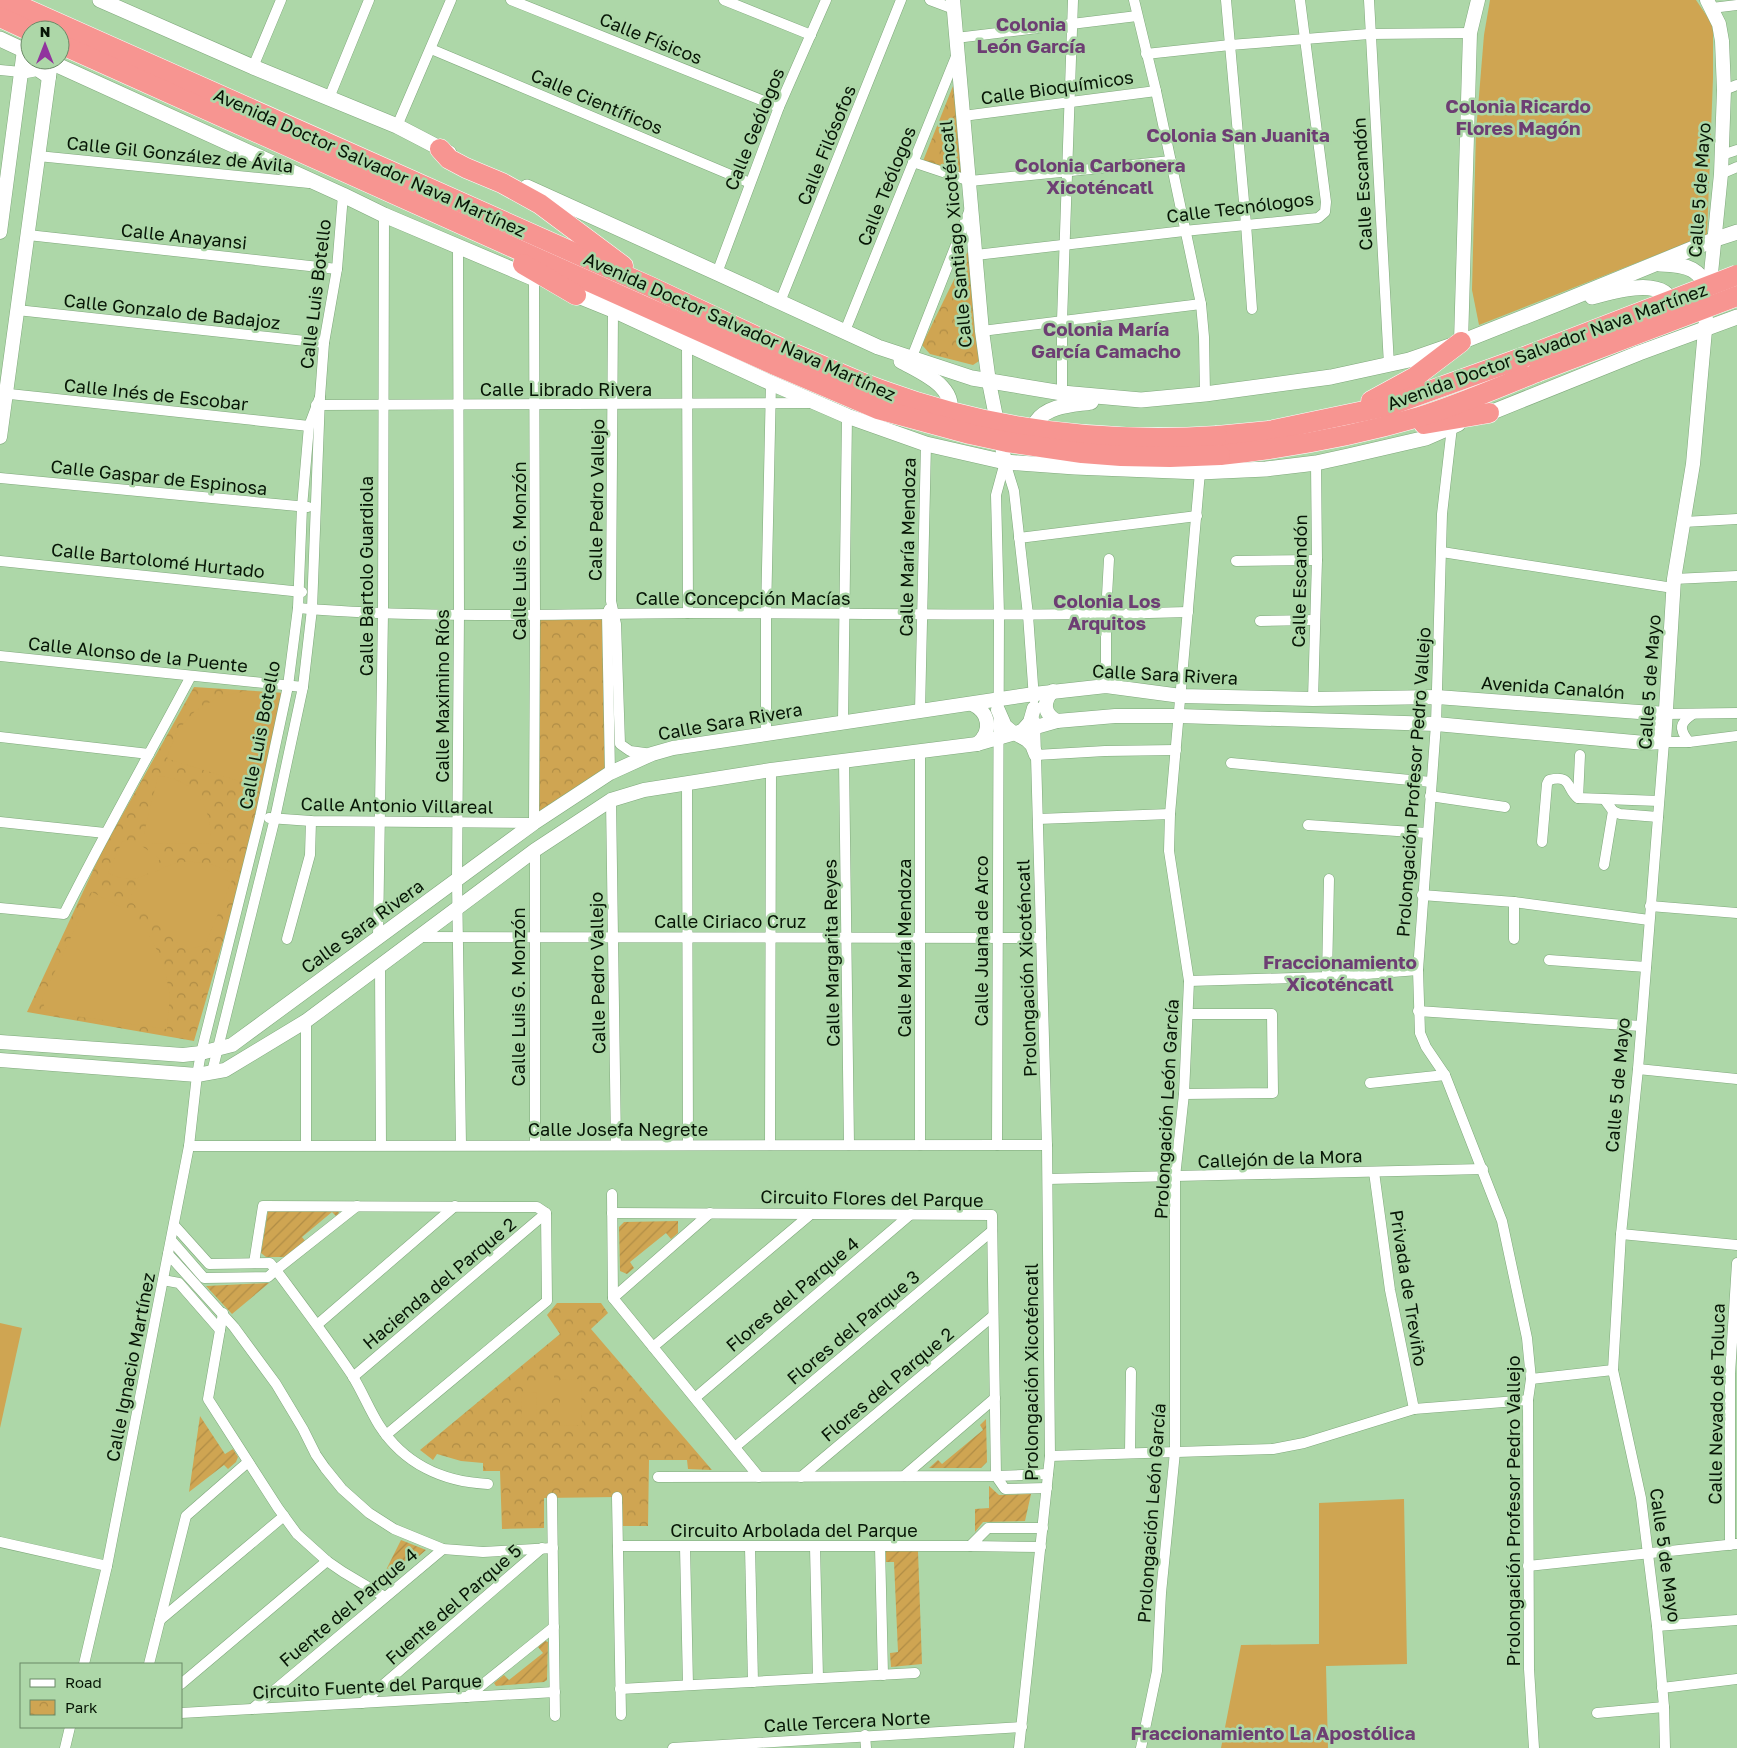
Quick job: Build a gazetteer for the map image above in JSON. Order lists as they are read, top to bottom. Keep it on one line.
{"streets":{"highway":["Avenida Doctor Salvador Nava Martínez"],"street":["Calle Físicos","Calle Bioquímicos","Calle Científicos","Calle Geólogos","Calle Filósofos","Calle Gil González de Ávila","Calle Escandón","Calle Teólogos","Calle 5 de Mayo","Calle Tecnólogos","Calle Santiago Xicoténcatl","Calle Anayansi","Calle Luis Botello","Calle Gonzalo de Badajoz","Calle Librado Rivera","Calle Inés de Escobar","Calle Gaspar de Espinosa","Calle Pedro Vallejo","Calle María Mendoza","Calle Luis G. Monzón","Calle Bartolomé Hurtado","Calle Bartolo Guardiola","Calle Concepción Macías","Calle Alonso de la Puente","Calle Sara Rivera","Avenida Canalón","Calle Maximino Ríos","Prolongación Profesor Pedro Vallejo","Calle Antonio Villareal","Calle Ciriaco Cruz","Calle Juana de Arco","Calle Margarita Reyes","Prolongación Xicoténcatl","Prolongación León García","Calle Josefa Negrete","Callejón de la Mora","Circuito Flores del Parque","Hacienda del Parque 2","Privada de Treviño","Flores del Parque 4","Flores del Parque 3","Calle Ignacio Martínez","Flores del Parque 2","Calle Nevado de Toluca","Circuito Arbolada del Parque","Fuente del Parque 5","Fuente del Parque 4","Circuito Fuente del Parque","Calle Tercera Norte"]},"crossings":[["Calle Físicos","Calle Geólogos"],["Calle Bioquímicos","Calle Santiago Xicoténcatl"],["Calle Científicos","Calle Geólogos"],["Calle Geólogos","Avenida Doctor Salvador Nava Martínez"],["Calle Filósofos","Avenida Doctor Salvador Nava Martínez"],["Calle Gil González de Ávila","Avenida Doctor Salvador Nava Martínez"],["Avenida Doctor Salvador Nava Martínez","Calle Escandón"],["Avenida Doctor Salvador Nava Martínez","Calle Teólogos"],["Avenida Doctor Salvador Nava Martínez","Calle 5 de Mayo"],["Avenida Doctor Salvador Nava Martínez","Calle Santiago Xicoténcatl"],["Avenida Doctor Salvador Nava Martínez","Calle Luis Botello"],["Avenida Doctor Salvador Nava Martínez","Calle Librado Rivera"],["Avenida Doctor Salvador Nava Martínez","Calle Pedro Vallejo"],["Avenida Doctor Salvador Nava Martínez","Calle María Mendoza"],["Avenida Doctor Salvador Nava Martínez","Calle Luis G. Monzón"],["Avenida Doctor Salvador Nava Martínez","Calle Bartolo Guardiola"],["Avenida Doctor Salvador Nava Martínez","Calle Maximino Ríos"],["Avenida Doctor Salvador Nava Martínez","Prolongación Profesor Pedro Vallejo"],["Avenida Doctor Salvador Nava Martínez","Prolongación León García"],["Calle Escandón","Calle Sara Rivera"],["Calle Teólogos","Calle Santiago Xicoténcatl"],["Calle 5 de Mayo","Avenida Canalón"],["Calle Tecnólogos","Calle Santiago Xicoténcatl"],["Calle Anayansi","Calle Luis Botello"],["Calle Luis Botello","Calle Gonzalo de Badajoz"],["Calle Luis Botello","Calle Librado Rivera"],["Calle Luis Botello","Calle Inés de Escobar"],["Calle Luis Botello","Calle Gaspar de Espinosa"],["Calle Luis Botello","Calle Bartolomé Hurtado"],["Calle Luis Botello","Calle Concepción Macías"],["Calle Luis Botello","Calle Alonso de la Puente"],["Calle Luis Botello","Calle Sara Rivera"],["Calle Luis Botello","Calle Antonio Villareal"],["Calle Luis Botello","Calle Ignacio Martínez"],["Calle Librado Rivera","Calle Pedro Vallejo"],["Calle Librado Rivera","Calle Luis G. Monzón"],["Calle Librado Rivera","Calle Bartolo Guardiola"],["Calle Librado Rivera","Calle Maximino Ríos"],["Calle Pedro Vallejo","Calle Concepción Macías"],["Calle Pedro Vallejo","Calle Sara Rivera"],["Calle Pedro Vallejo","Calle Ciriaco Cruz"],["Calle Pedro Vallejo","Calle Josefa Negrete"],["Calle María Mendoza","Calle Concepción Macías"],["Calle María Mendoza","Calle Sara Rivera"],["Calle María Mendoza","Calle Ciriaco Cruz"],["Calle María Mendoza","Calle Josefa Negrete"],["Calle Luis G. Monzón","Calle Concepción Macías"],["Calle Luis G. Monzón","Calle Sara Rivera"],["Calle Luis G. Monzón","Calle Antonio Villareal"],["Calle Luis G. Monzón","Calle Ciriaco Cruz"],["Calle Luis G. Monzón","Calle Josefa Negrete"],["Calle Bartolo Guardiola","Calle Concepción Macías"],["Calle Bartolo Guardiola","Calle Sara Rivera"],["Calle Bartolo Guardiola","Calle Antonio Villareal"],["Calle Concepción Macías","Calle Maximino Ríos"],["Calle Concepción Macías","Prolongación León García"],["Calle Sara Rivera","Avenida Canalón"],["Calle Sara Rivera","Calle Maximino Ríos"],["Calle Sara Rivera","Prolongación Profesor Pedro Vallejo"],["Calle Sara Rivera","Calle Antonio Villareal"],["Calle Sara Rivera","Prolongación León García"],["Avenida Canalón","Prolongación Profesor Pedro Vallejo"],["Calle Maximino Ríos","Calle Antonio Villareal"],["Calle Maximino Ríos","Calle Ciriaco Cruz"],["Calle Maximino Ríos","Calle Josefa Negrete"],["Prolongación Profesor Pedro Vallejo","Callejón de la Mora"],["Calle Ciriaco Cruz","Calle Juana de Arco"],["Calle Ciriaco Cruz","Calle Margarita Reyes"],["Calle Ciriaco Cruz","Prolongación Xicoténcatl"],["Calle Juana de Arco","Calle Josefa Negrete"],["Calle Margarita Reyes","Calle Josefa Negrete"],["Prolongación Xicoténcatl","Calle Josefa Negrete"],["Prolongación Xicoténcatl","Callejón de la Mora"],["Prolongación Xicoténcatl","Circuito Arbolada del Parque"],["Prolongación Xicoténcatl","Calle Tercera Norte"],["Prolongación León García","Callejón de la Mora"],["Calle Josefa Negrete","Calle Ignacio Martínez"],["Callejón de la Mora","Privada de Treviño"],["Circuito Flores del Parque","Flores del Parque 4"],["Circuito Flores del Parque","Flores del Parque 3"],["Circuito Flores del Parque","Flores del Parque 2"],["Fuente del Parque 5","Circuito Fuente del Parque"],["Fuente del Parque 4","Circuito Fuente del Parque"]],"districts":["Colonia León García","Colonia Ricardo Flores Magón","Colonia San Juanita","Colonia Carbonera Xicoténcatl","Colonia María García Camacho","Colonia Los Arquitos","Fraccionamiento Xicoténcatl","Fraccionamiento La Apostólica"],"legend":["Road","Park"],"north":"top"}
